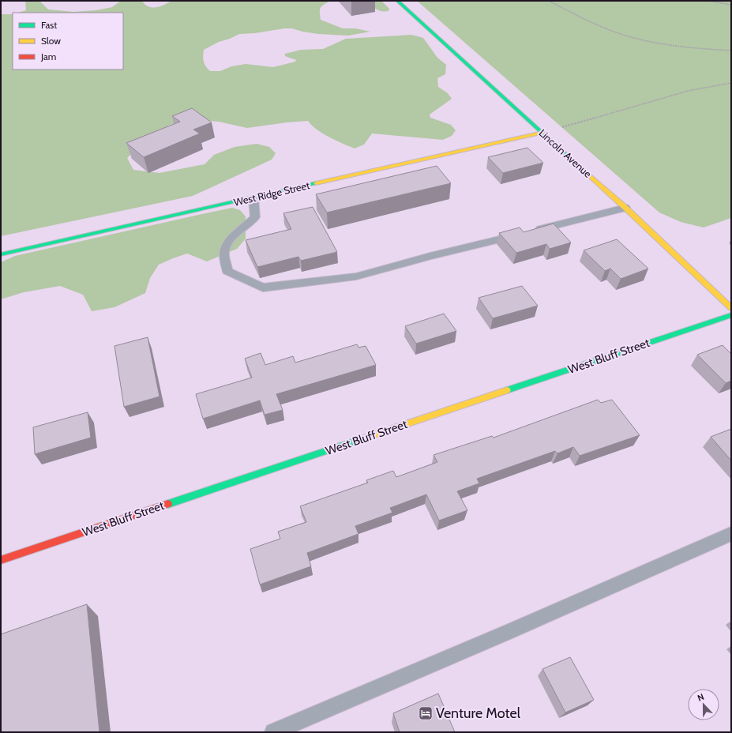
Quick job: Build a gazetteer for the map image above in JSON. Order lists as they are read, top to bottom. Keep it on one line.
{"streets":{"street":["Lincoln Avenue","West Ridge Street","West Bluff Street"]},"crossings":[["Lincoln Avenue","West Ridge Street"]],"places":{"hotel":["Venture Motel"]},"legend":["Fast","Slow","Jam"],"north":"top"}
